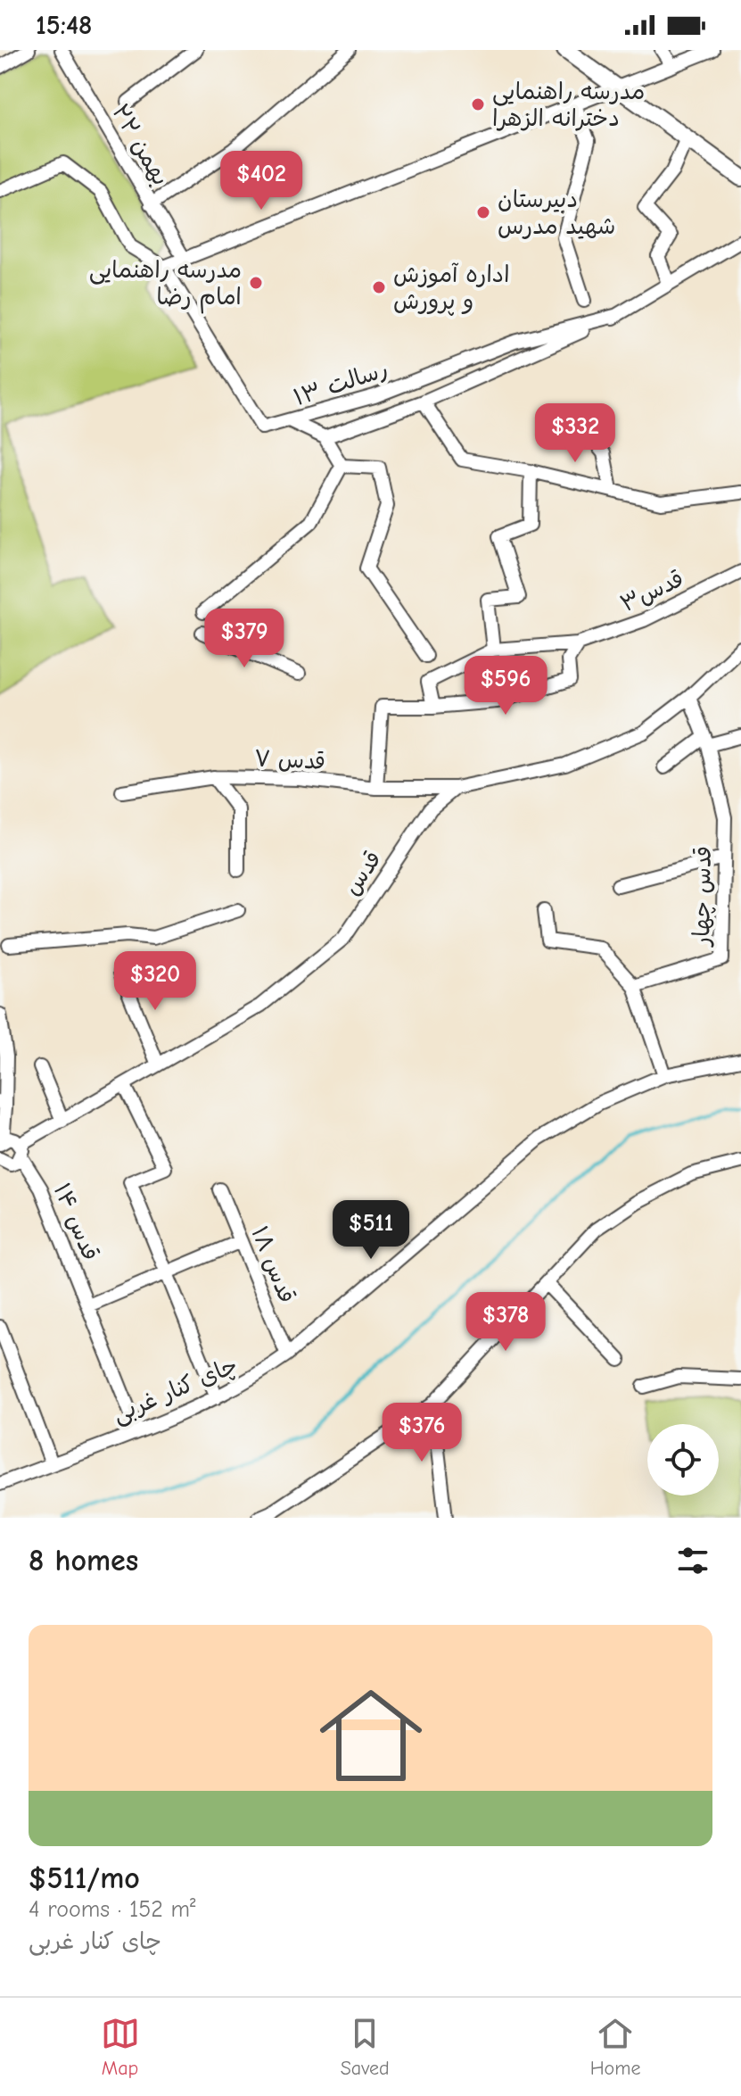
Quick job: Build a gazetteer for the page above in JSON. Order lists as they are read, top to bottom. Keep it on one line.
{"streets":{"street":["۲۲ بهمن","رسالت ۱۳","قدس۳","قدس ۷","قدس","قدس چهار","قدس ۱۴","قدس ۱۸","چای کنار غربی"]},"crossings":[["قدس ۷","قدس"],["قدس","قدس چهار"],["قدس","قدس ۱۴"],["قدس ۱۴","چای کنار غربی"],["قدس ۱۸","چای کنار غربی"]],"places":["مدرسه راهنمایی دخترانه الزهرا","دبیرستان شهید مدرس","مدرسه راهنمایی امام رضا","اداره آموزش و پرورش"],"page":{"status":"15:48","price":["$402","$332","$379","$596","$320","$511","$378","$376"],"heading":"8 homes","list":[{"name":"$511/mo","note":"4 rooms · 152 m² · چای کنار غربی"}],"tabs":["Map","Saved","Home"]}}
